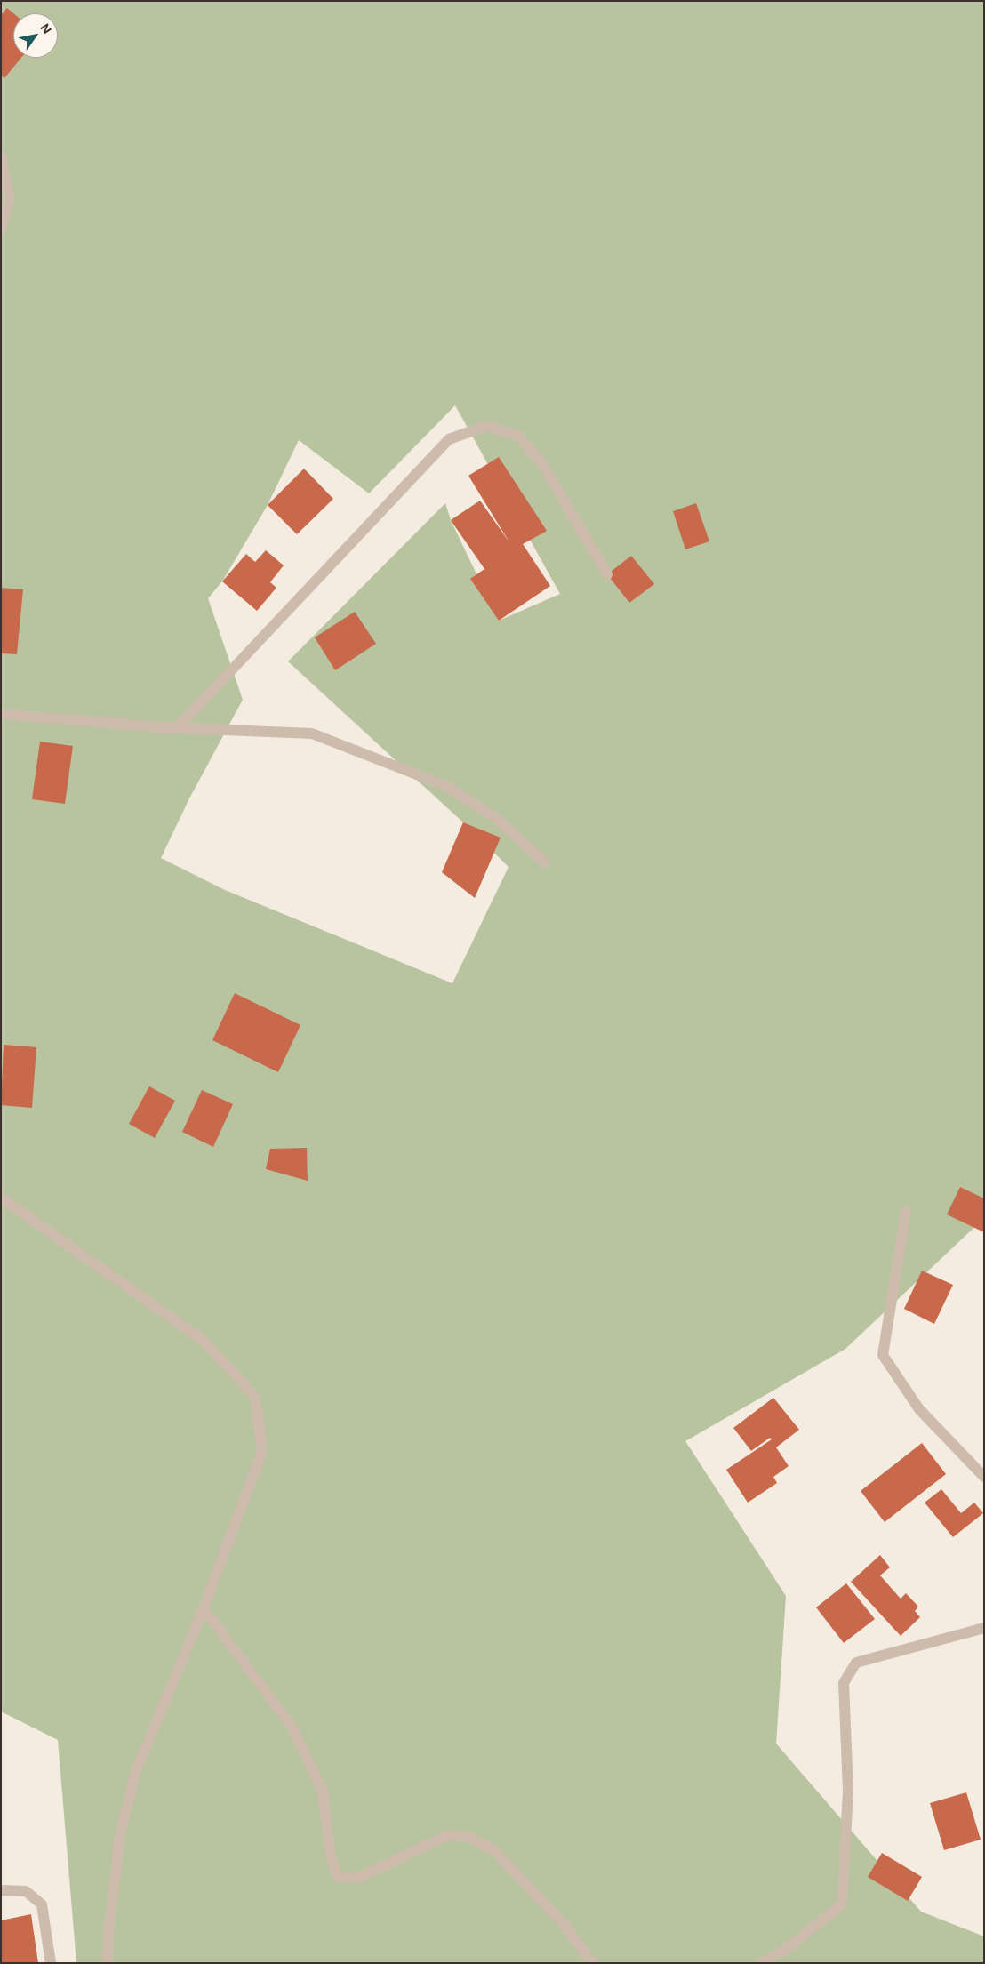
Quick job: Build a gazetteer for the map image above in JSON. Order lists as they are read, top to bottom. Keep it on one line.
{"north":"top right"}
